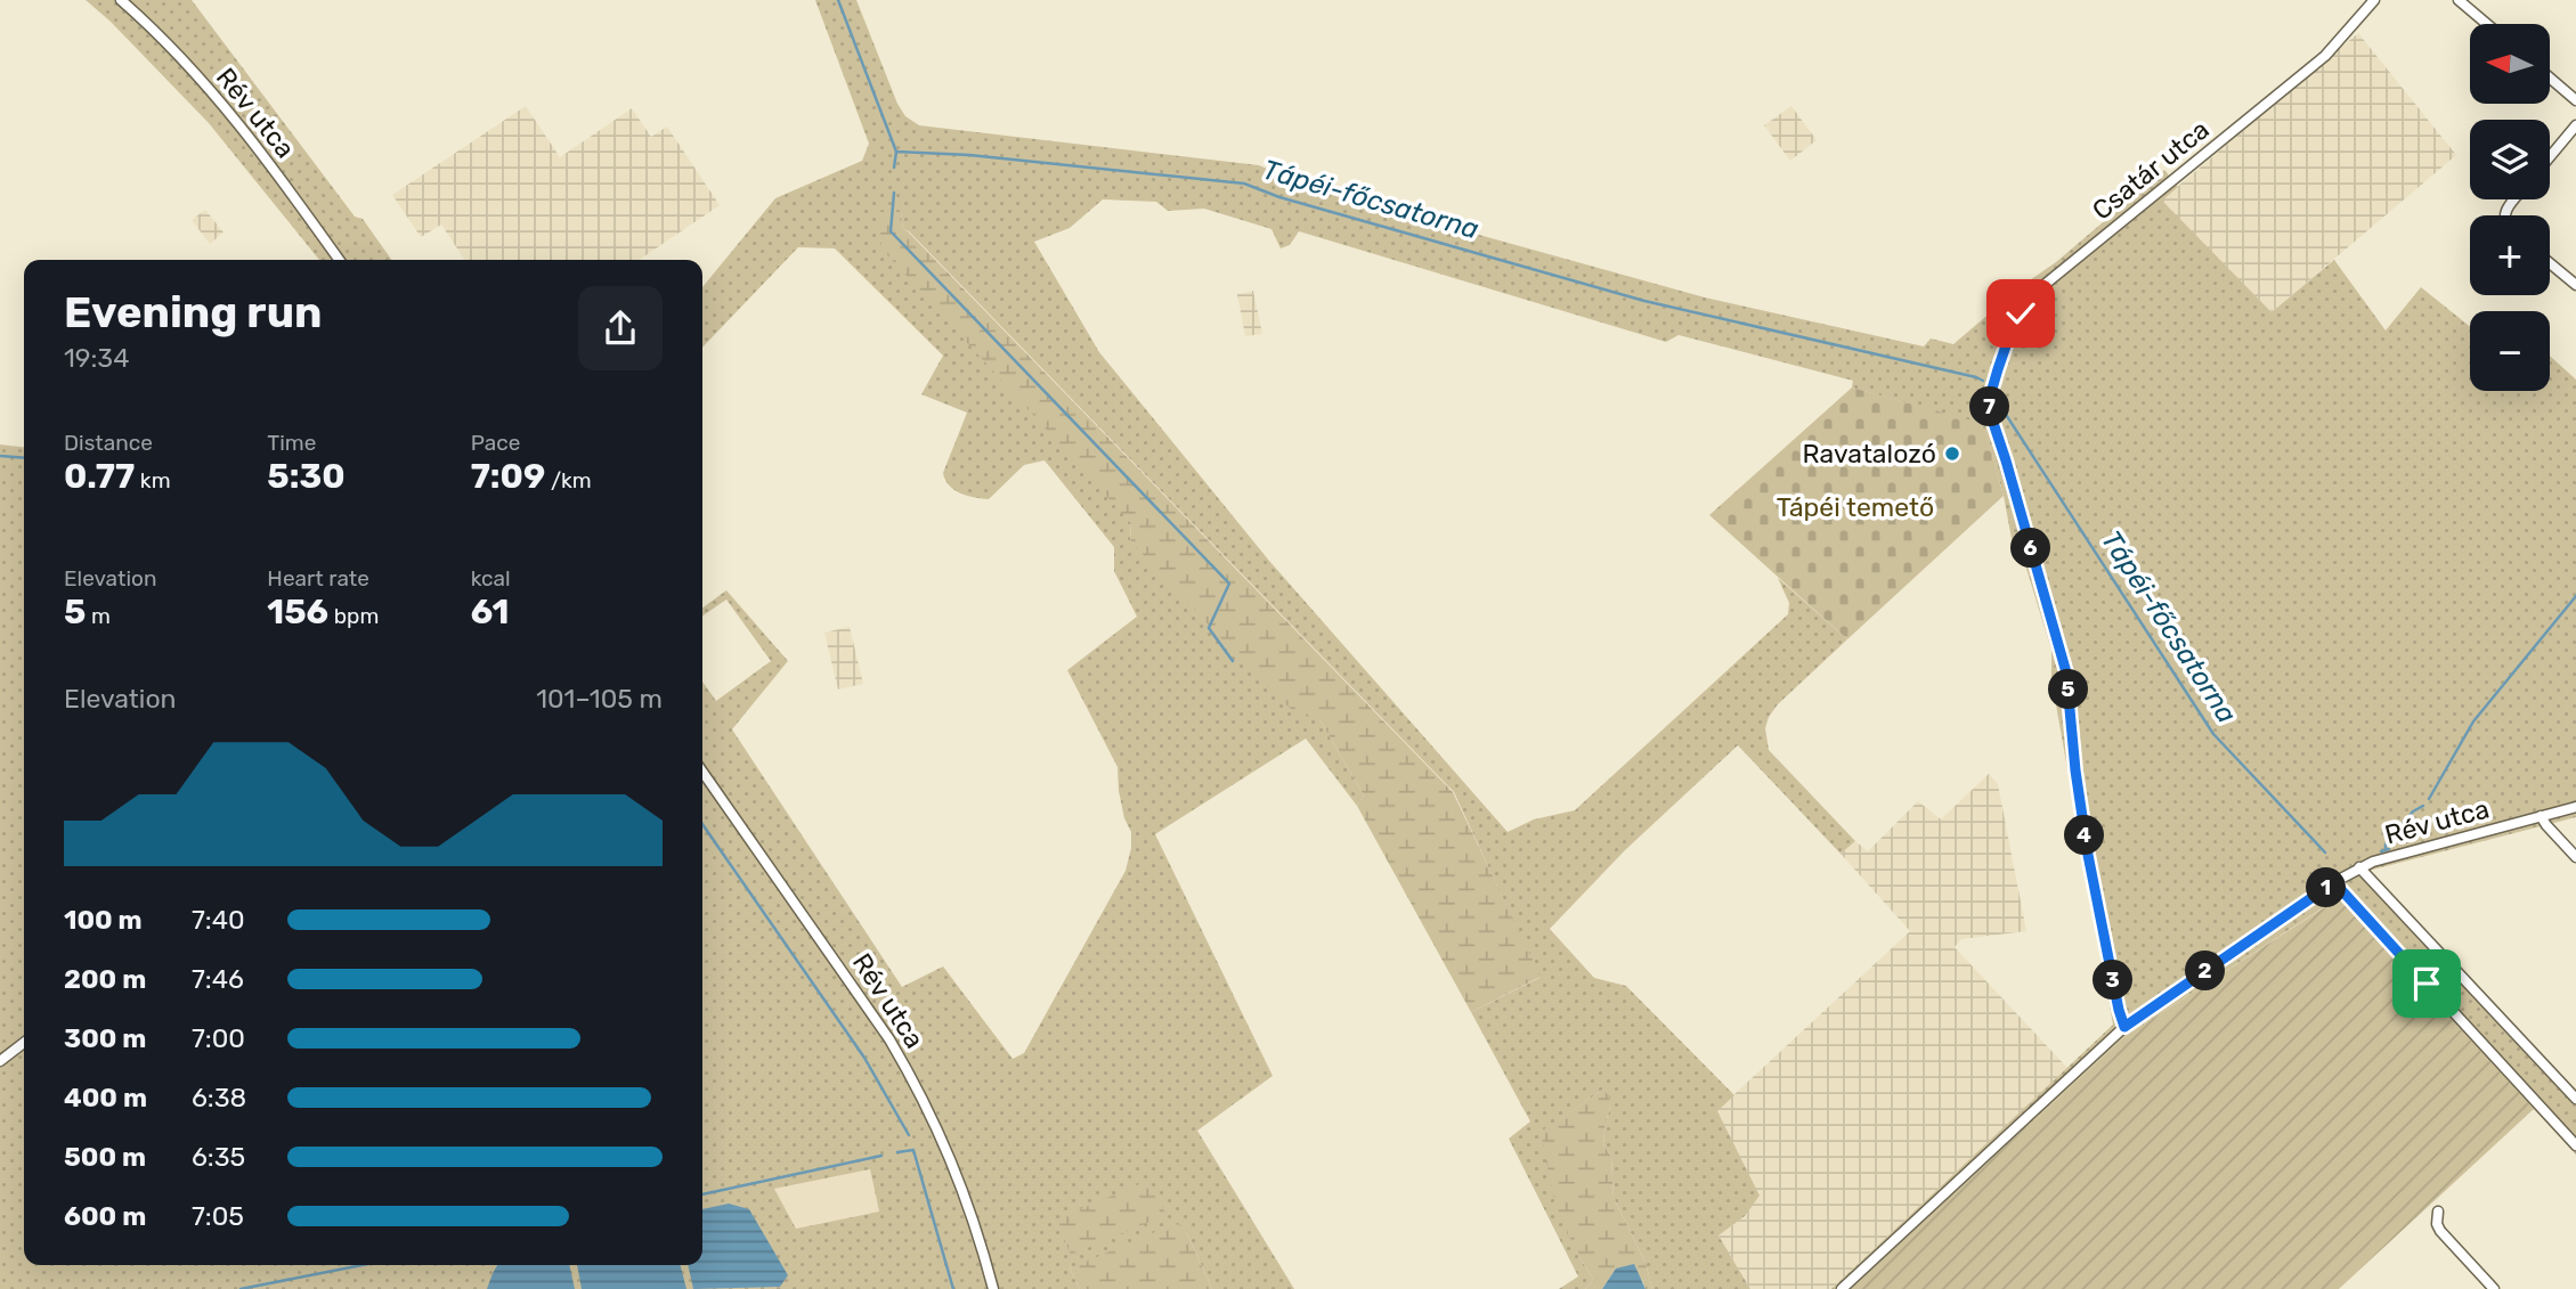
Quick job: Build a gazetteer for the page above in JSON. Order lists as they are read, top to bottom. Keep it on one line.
{"streets":{"street":["Rév utca","Csatár utca"]},"crossings":[["Rév utca","Csatár utca"]],"water":["Tápéi-főcsatorna"],"parks":["Tápéi temető"],"places":["Ravatalozó"],"north":"left","page":{"map_buttons":["+","−"],"heading":["Evening run","19:34"],"pins":["7","6","5","4","1","2","3"],"stats":[["Distance","0.77 km"],["Time","5:30"],["Pace","7:09 /km"],["Elevation","5 m"],["Heart rate","156 bpm"],["kcal","61"]],"chart":["Elevation","101–105 m"],"list":[{"name":"100 m","note":"7:40"},{"name":"200 m","note":"7:46"},{"name":"300 m","note":"7:00"},{"name":"400 m","note":"6:38"},{"name":"500 m","note":"6:35"},{"name":"600 m","note":"7:05"}]}}
